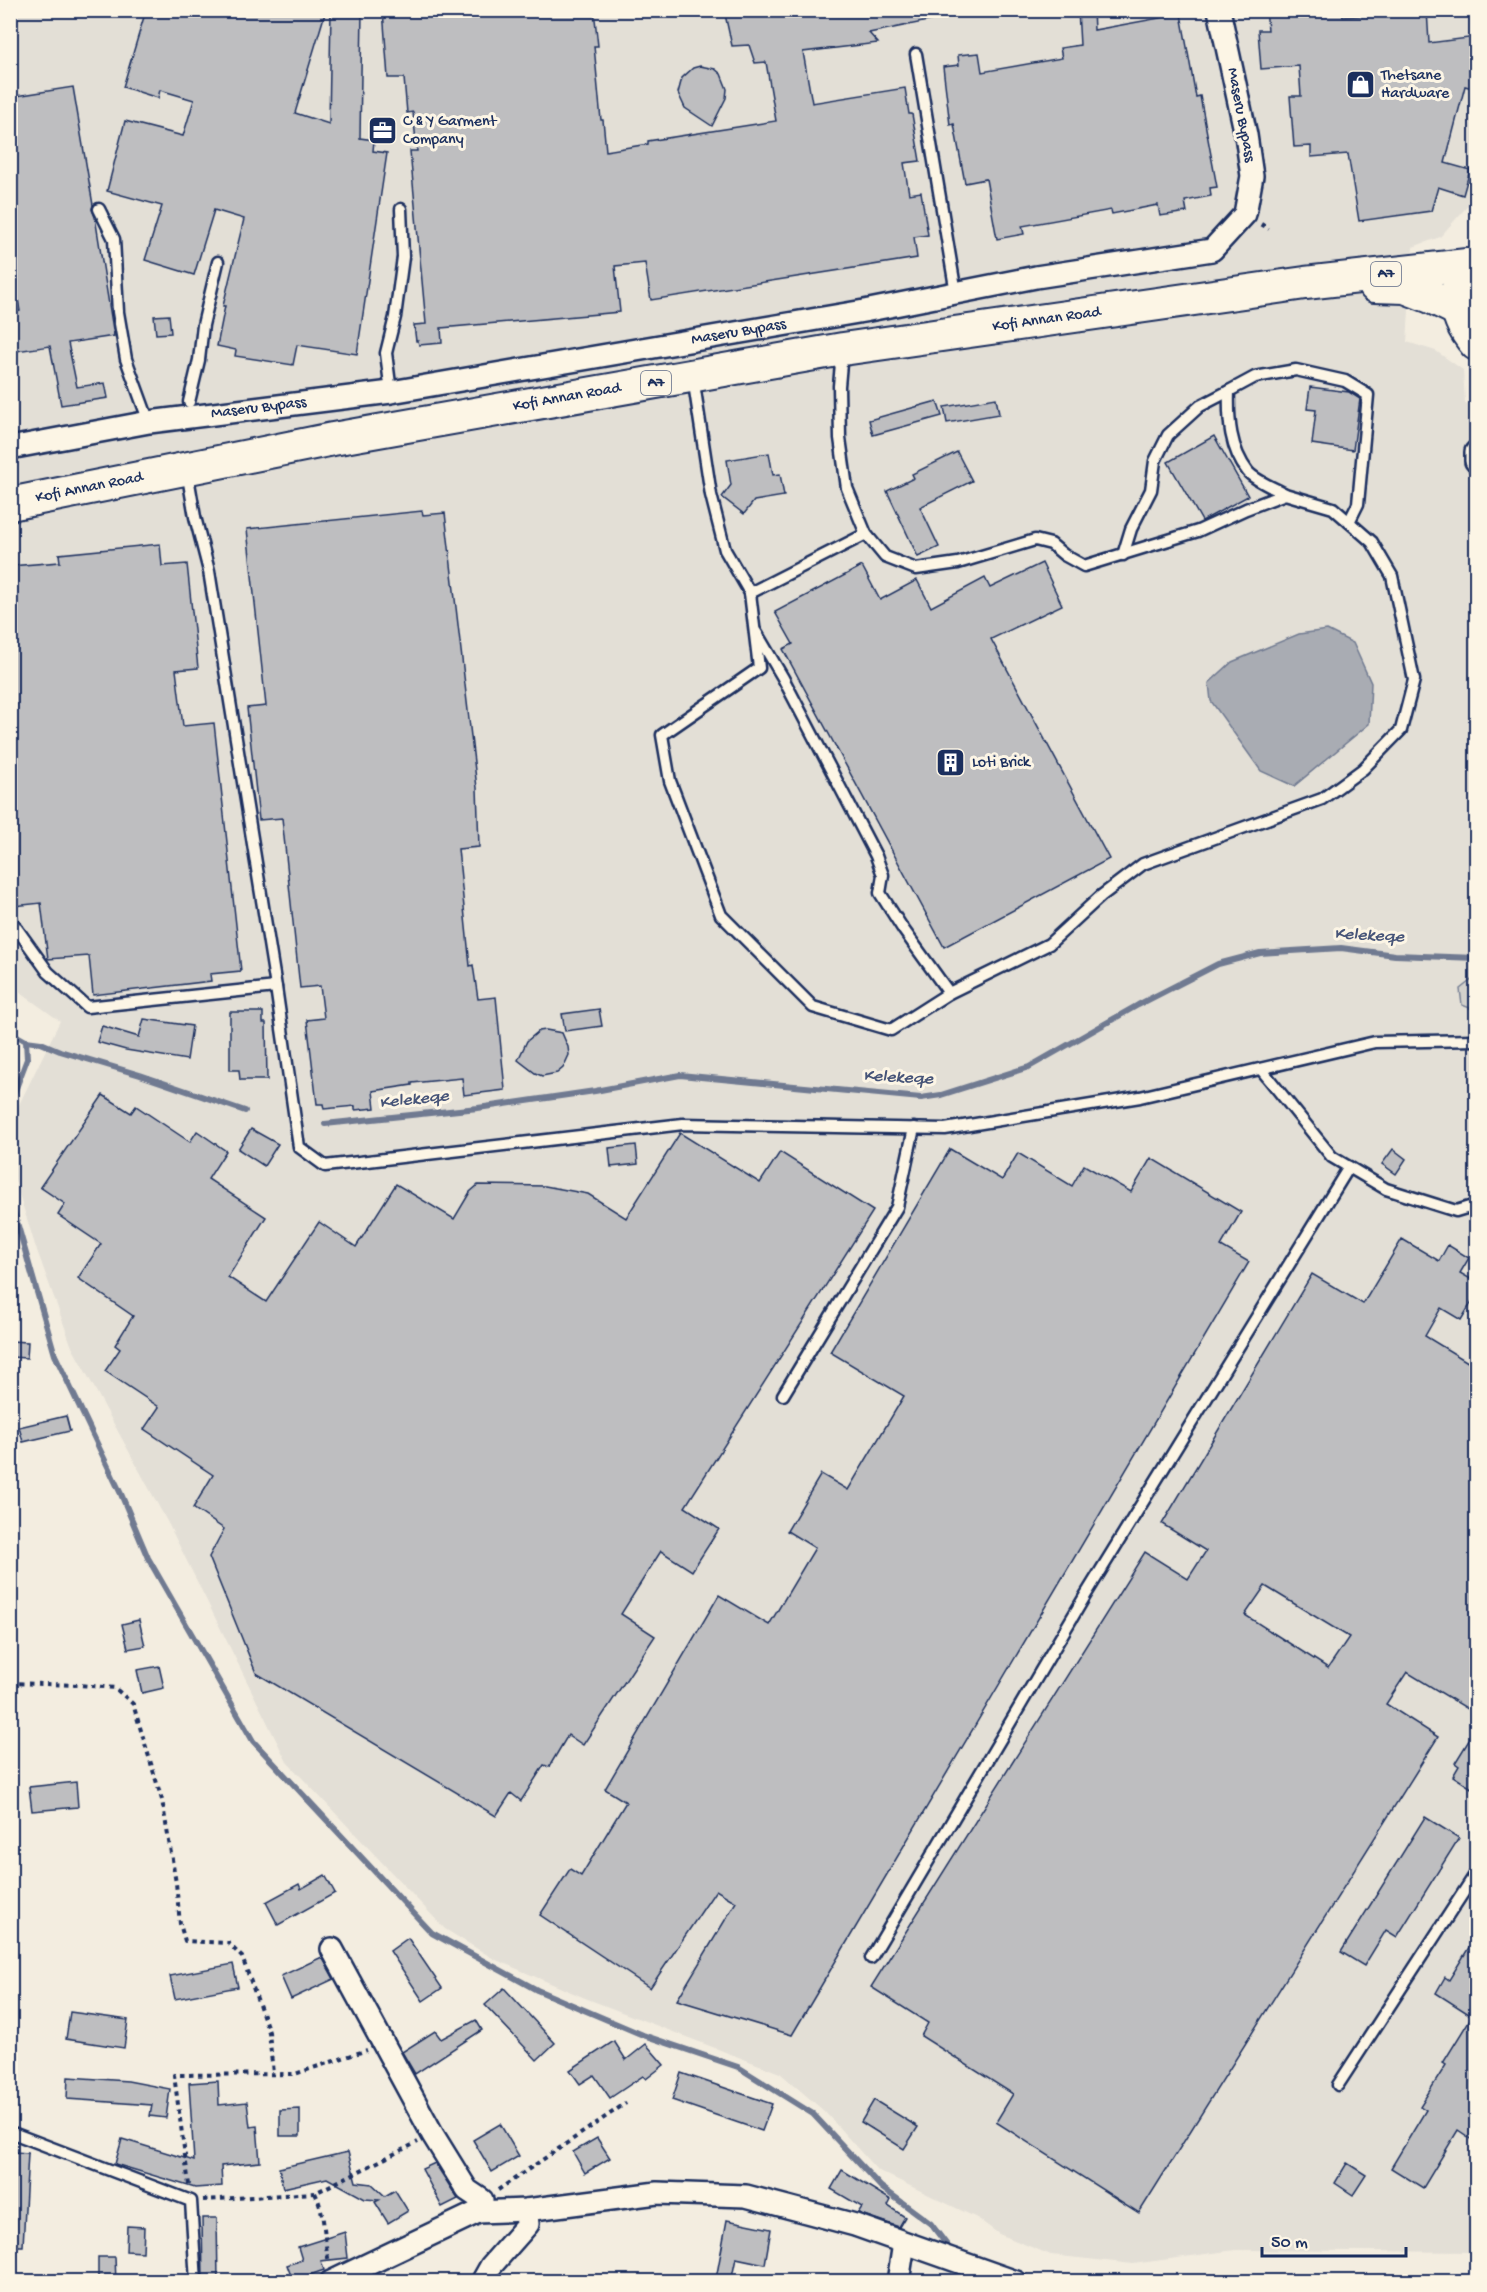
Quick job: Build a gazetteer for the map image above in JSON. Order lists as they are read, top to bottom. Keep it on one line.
{"streets":{"main road":["A7","Kofi Annan Road"],"street":["Maseru Bypass"]},"crossings":[["A7","Kofi Annan Road"]],"water":["Kelekeqe"],"places":{"shop":["Thetsane Hardware"],"office":["C & Y Garment Company"],"building":["Loti Brick"]},"scale_bar":"50 m"}
